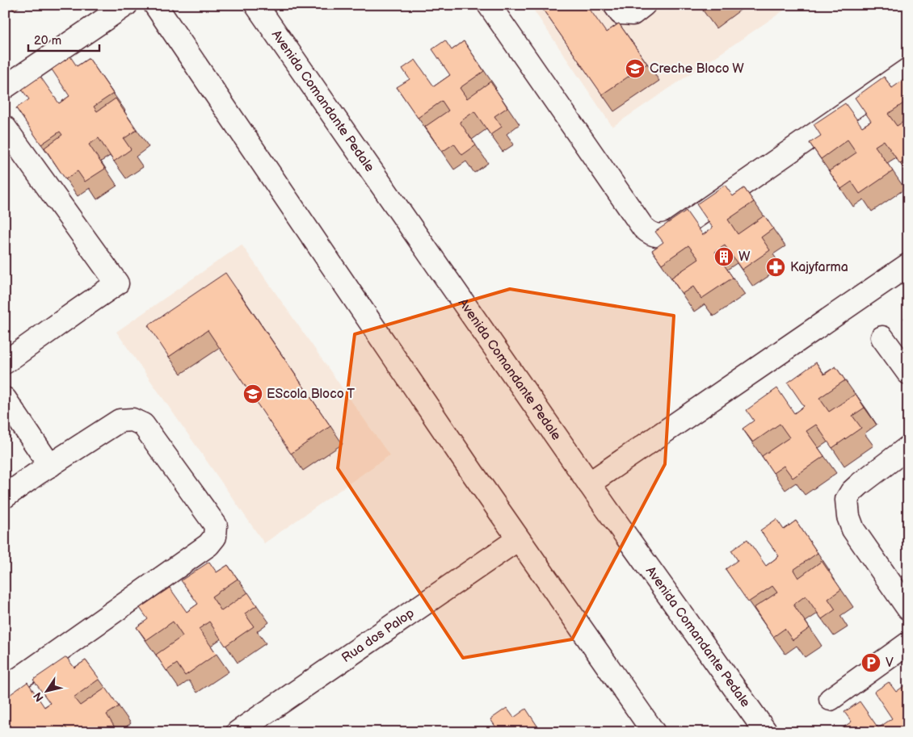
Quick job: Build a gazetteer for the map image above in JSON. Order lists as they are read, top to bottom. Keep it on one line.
{"streets":{"street":["Avenida Comandante Pedale","Rua dos Palop"]},"places":{"school or university":["Creche Bloco W","EScola Bloco T"],"building":["W"],"pharmacy":["Kajyfarma"],"parking":["V"]},"scale_bar":"20 m","north":"bottom left"}
